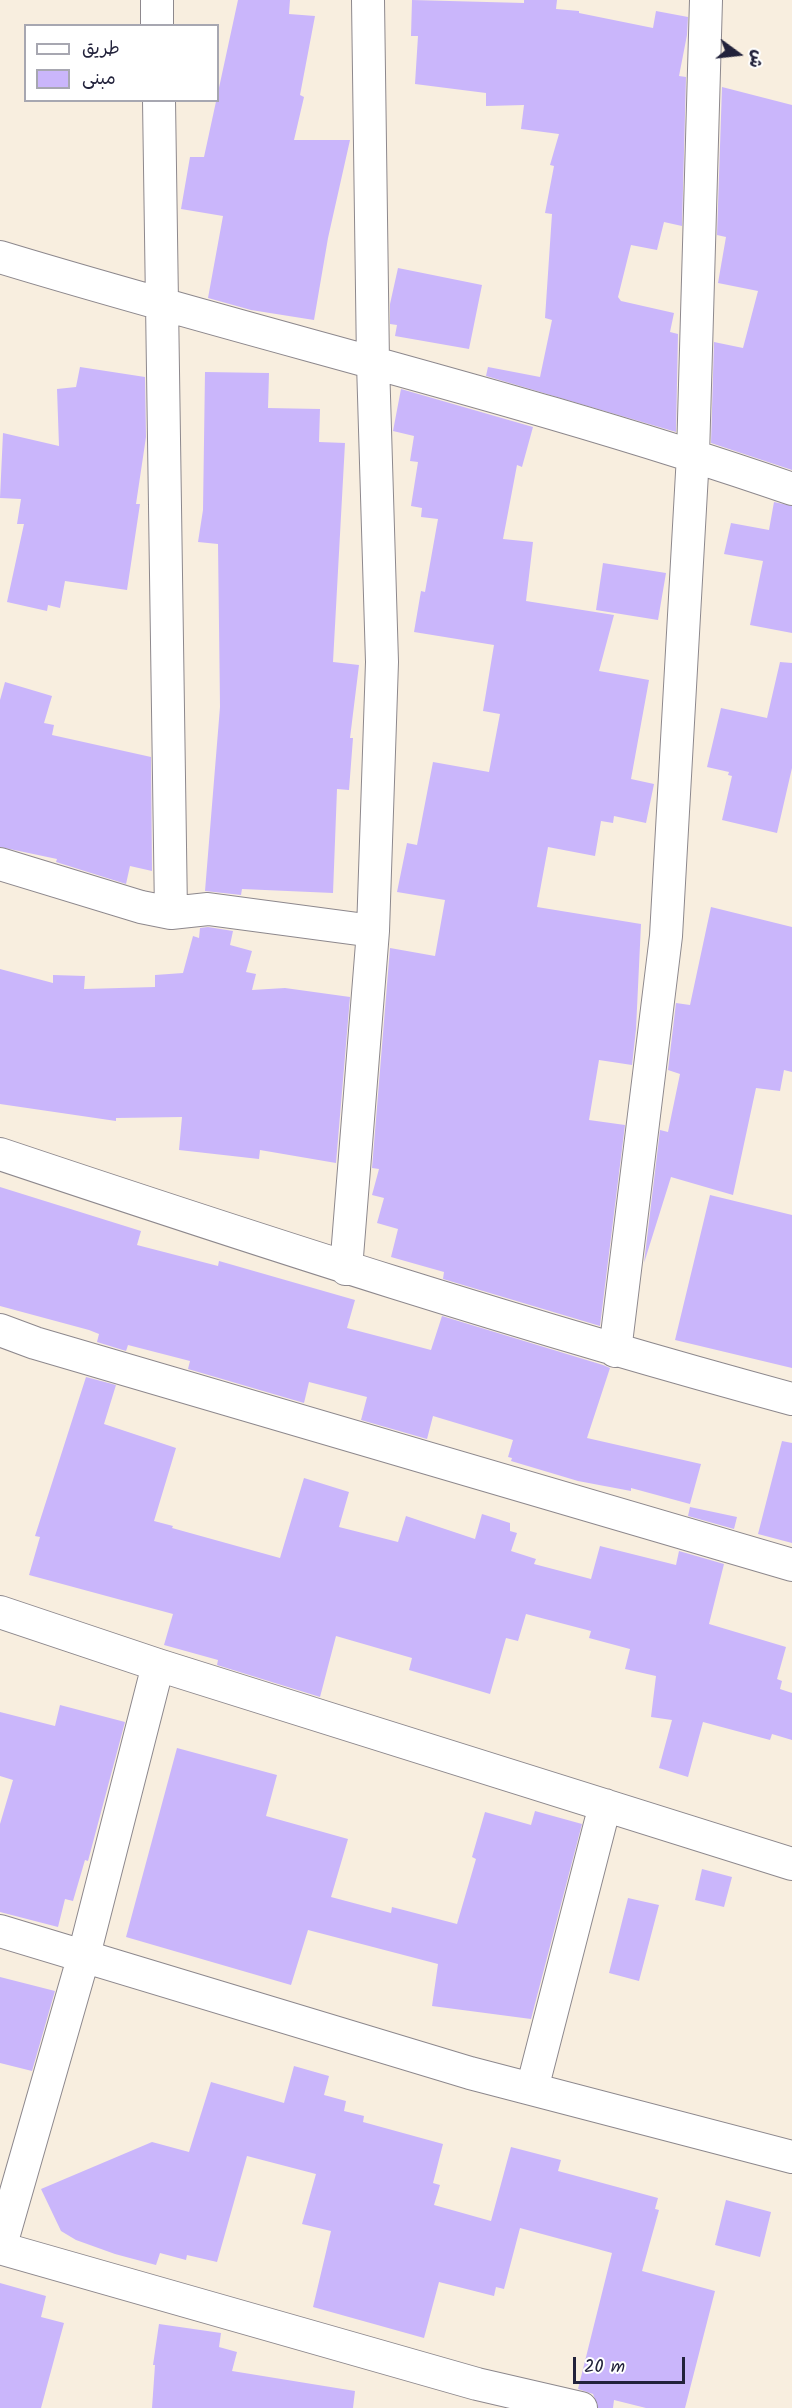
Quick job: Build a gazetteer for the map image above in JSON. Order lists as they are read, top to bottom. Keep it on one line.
{"legend":["طريق","مبنى"],"scale_bar":"20 m","north":"right"}
